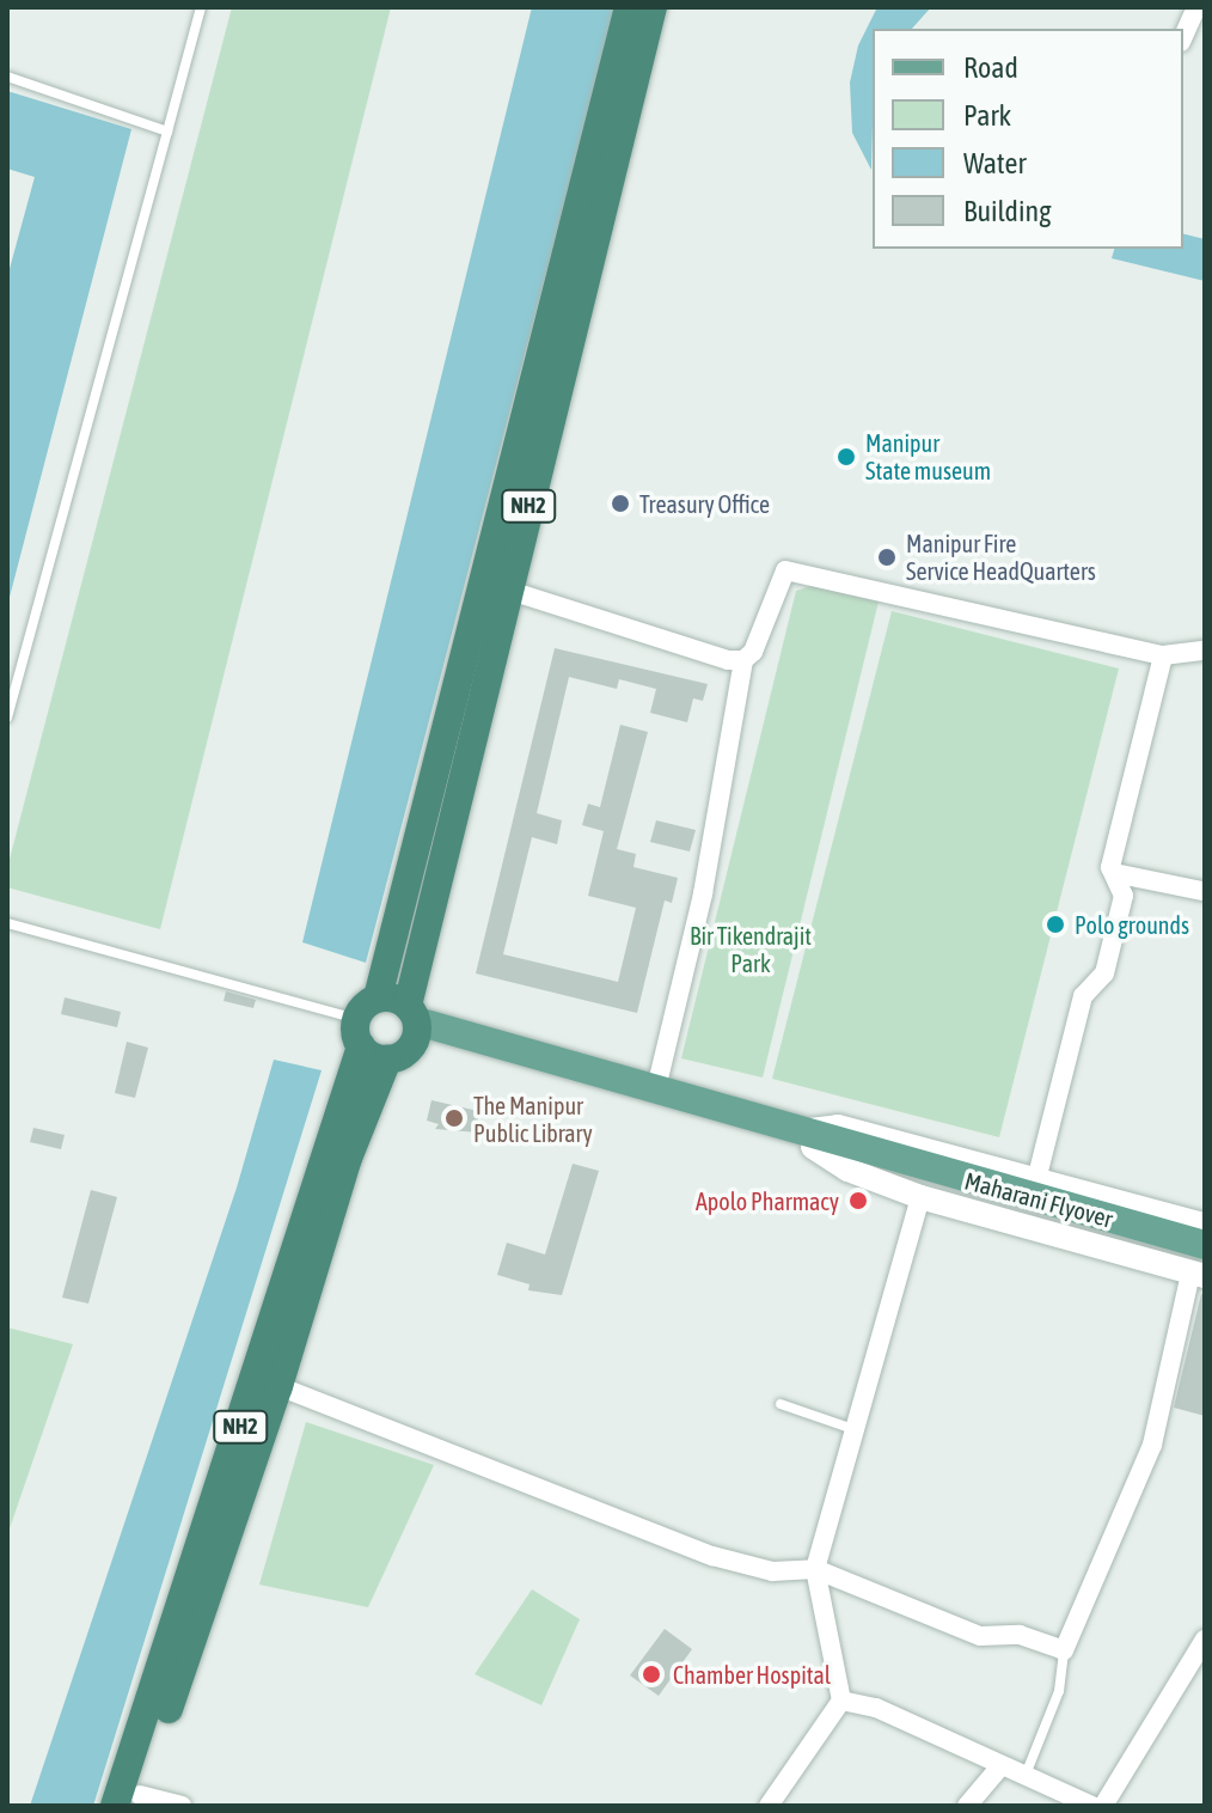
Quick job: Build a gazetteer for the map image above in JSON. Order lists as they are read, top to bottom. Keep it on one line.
{"streets":{"highway":["NH2"],"main road":["Maharani Flyover"]},"parks":["Bir Tikendrajit Park"],"places":["Manipur State museum","Treasury Office","Manipur Fire Service HeadQuarters","Polo grounds","The Manipur Public Library","Apolo Pharmacy","Chamber Hospital"],"legend":["Road","Park","Water","Building"]}
